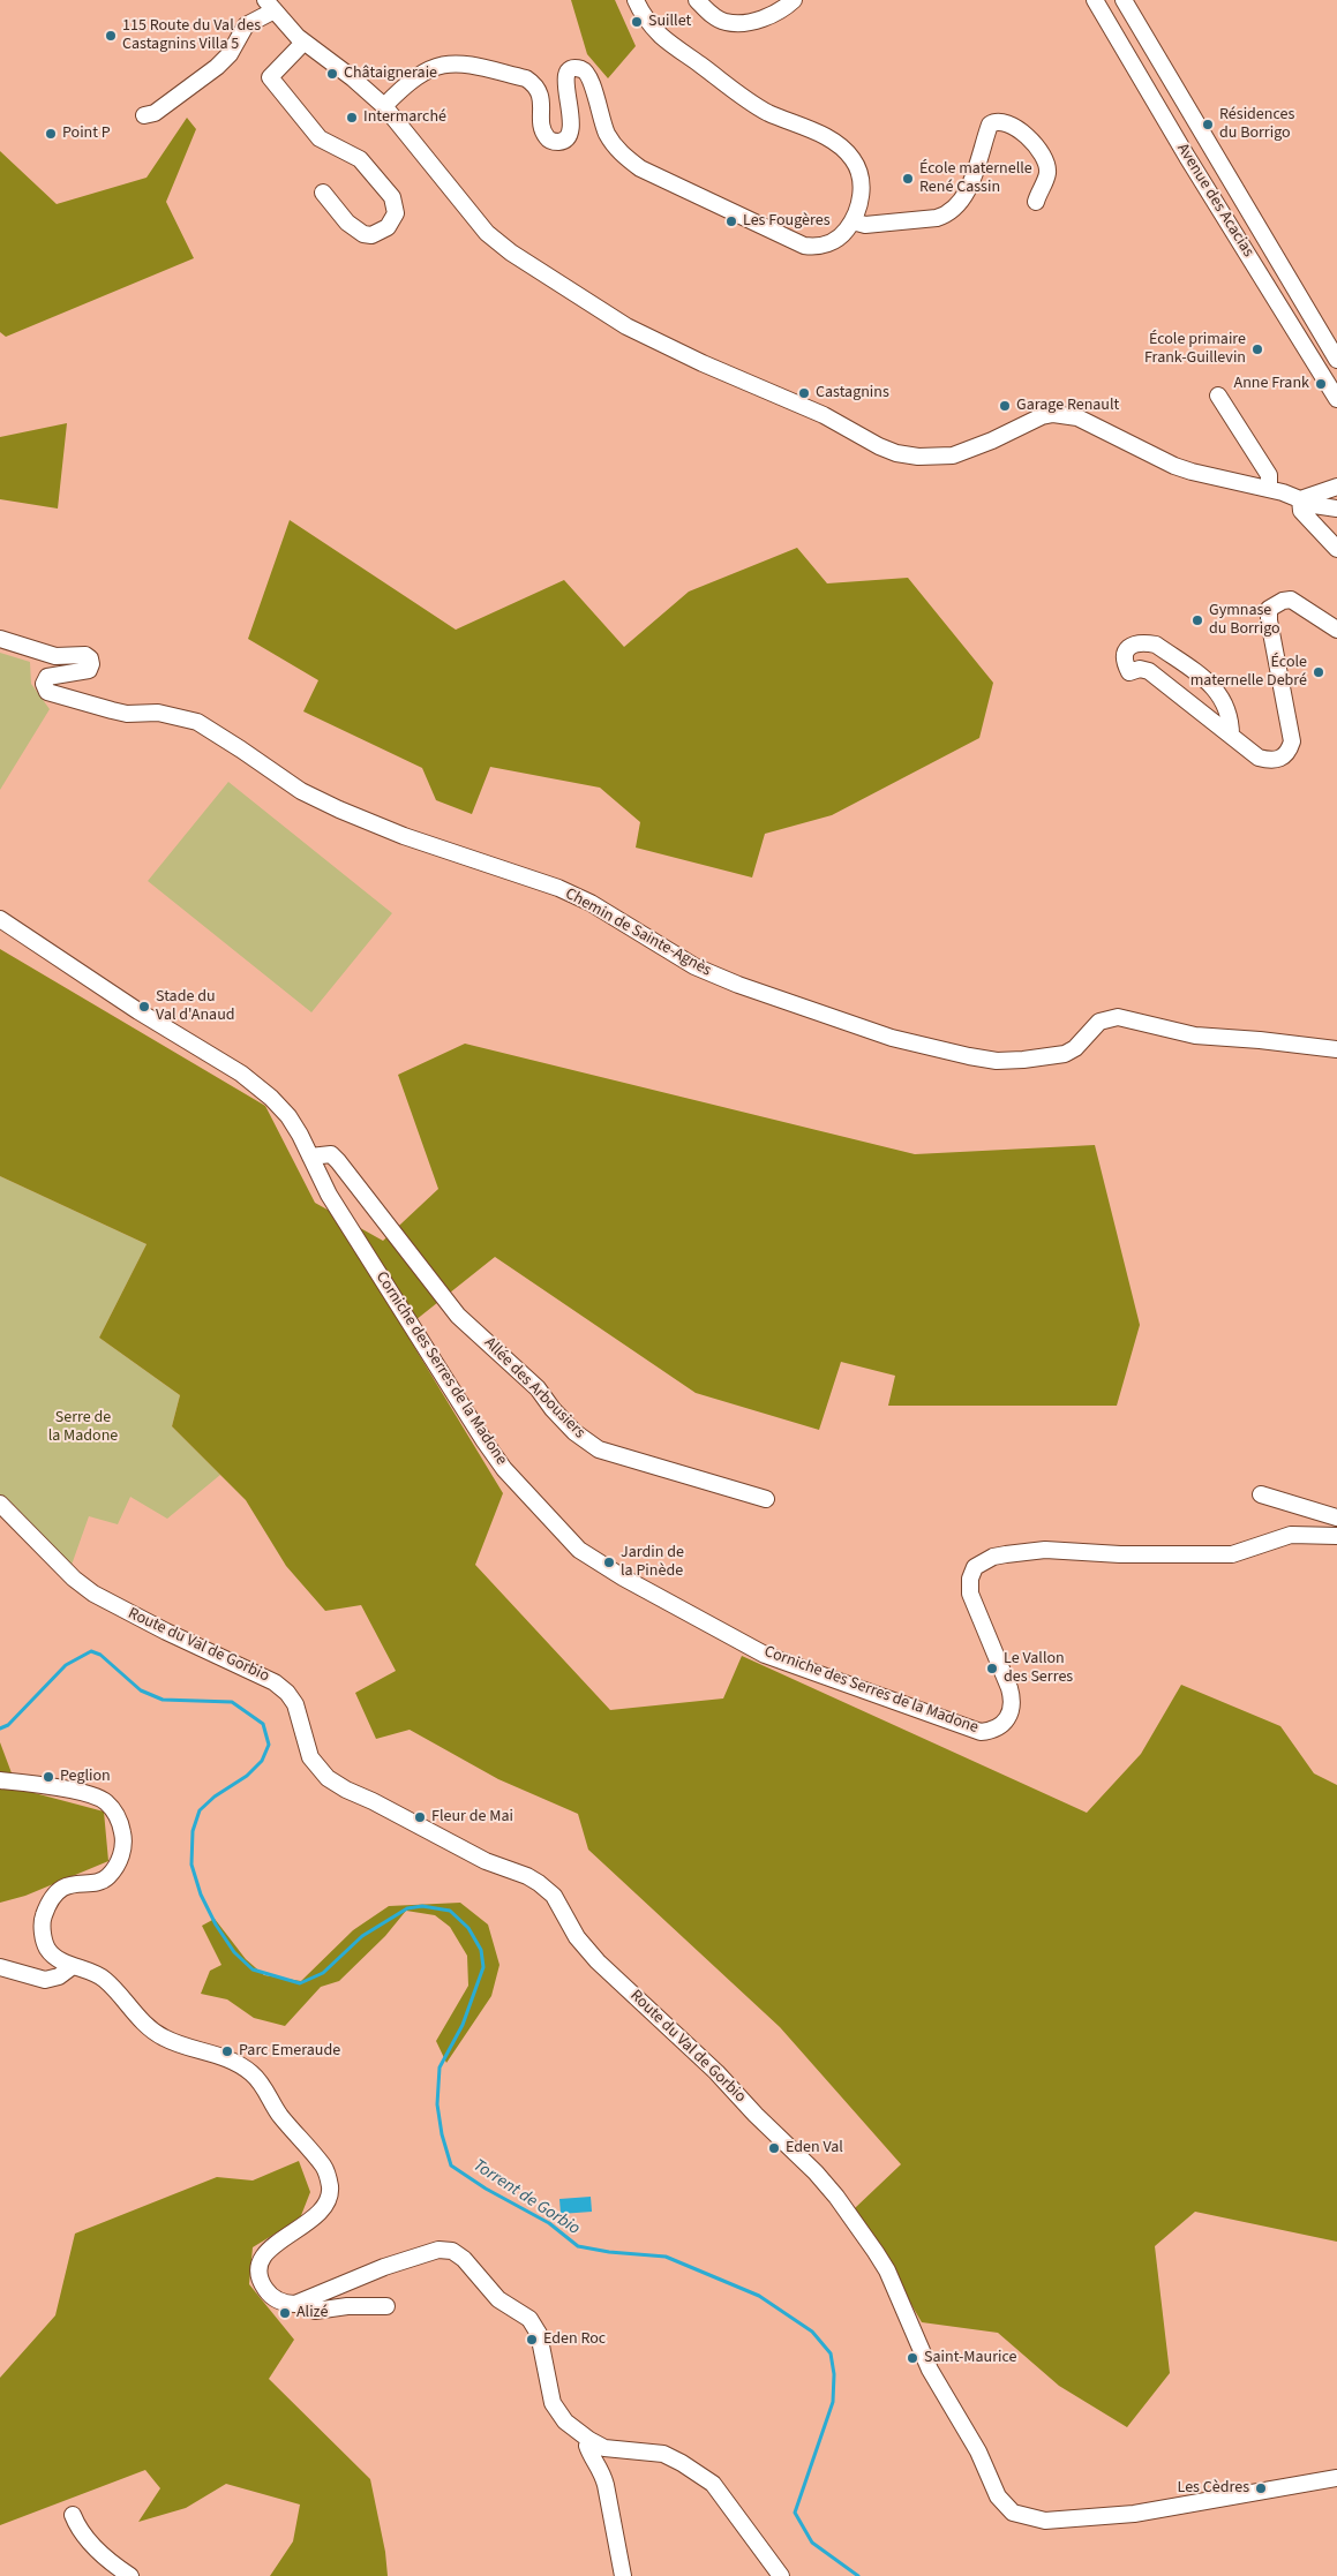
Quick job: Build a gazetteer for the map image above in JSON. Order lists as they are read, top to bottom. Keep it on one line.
{"streets":{"street":["Avenue des Acacias","Chemin de Sainte-Agnès","Corniche des Serres de la Madone","Allée des Arbousiers","Route du Val de Gorbio"]},"crossings":[["Corniche des Serres de la Madone","Allée des Arbousiers"]],"water":["Torrent de Gorbio"],"parks":["Serre de la Madone"],"places":["Suillet","115 Route du Val des Castagnins Villa 5","Châtaigneraie","Intermarché","Résidences du Borrigo","Point P","École maternelle René Cassin","Les Fougères","École primaire Frank-Guillevin","Anne Frank","Castagnins","Garage Renault","Gymnase du Borrigo","École maternelle Debré","Stade du Val d'Anaud","Jardin de la Pinède","Le Vallon des Serres","Peglion","Fleur de Mai","Parc Emeraude","Eden Val","Alizé","Eden Roc","Saint-Maurice","Les Cèdres"]}
